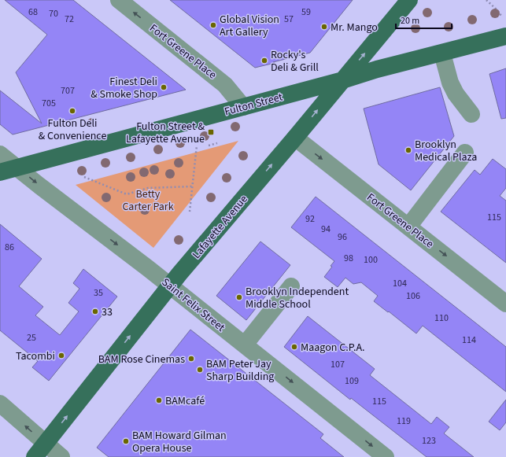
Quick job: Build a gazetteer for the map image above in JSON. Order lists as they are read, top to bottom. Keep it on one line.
{"streets":{"main road":["Fulton Street","Lafayette Avenue"],"street":["Fort Greene Place","Saint Felix Street"]},"crossings":[["Fort Greene Place","Fulton Street"],["Fort Greene Place","Lafayette Avenue"],["Fulton Street","Lafayette Avenue"],["Fulton Street","Saint Felix Street"],["Lafayette Avenue","Saint Felix Street"]],"one_way":["Lafayette Avenue","Saint Felix Street"],"parks":["Betty Carter Park"],"places":{"other":["Global Vision Art Gallery","Mr. Mango","Rocky's Deli & Grill","Finest Deli & Smoke Shop","Fulton Deli & Convenience","Brooklyn Medical Plaza","Brooklyn Independent Middle School","33","Maagon C.P.A.","Tacombi","BAM Rose Cinemas","BAM Peter Jay Sharp Building","BAMcafé","BAM Howard Gilman Opera House"],"transit":["Fulton Street & Lafayette Avenue"]},"house_numbers":["68","59","70","72","57","707","705","115","92","94","96","86","98","100","104","35","106","110","25","114","107","109","115","119","123"],"scale_bar":"20 m"}
